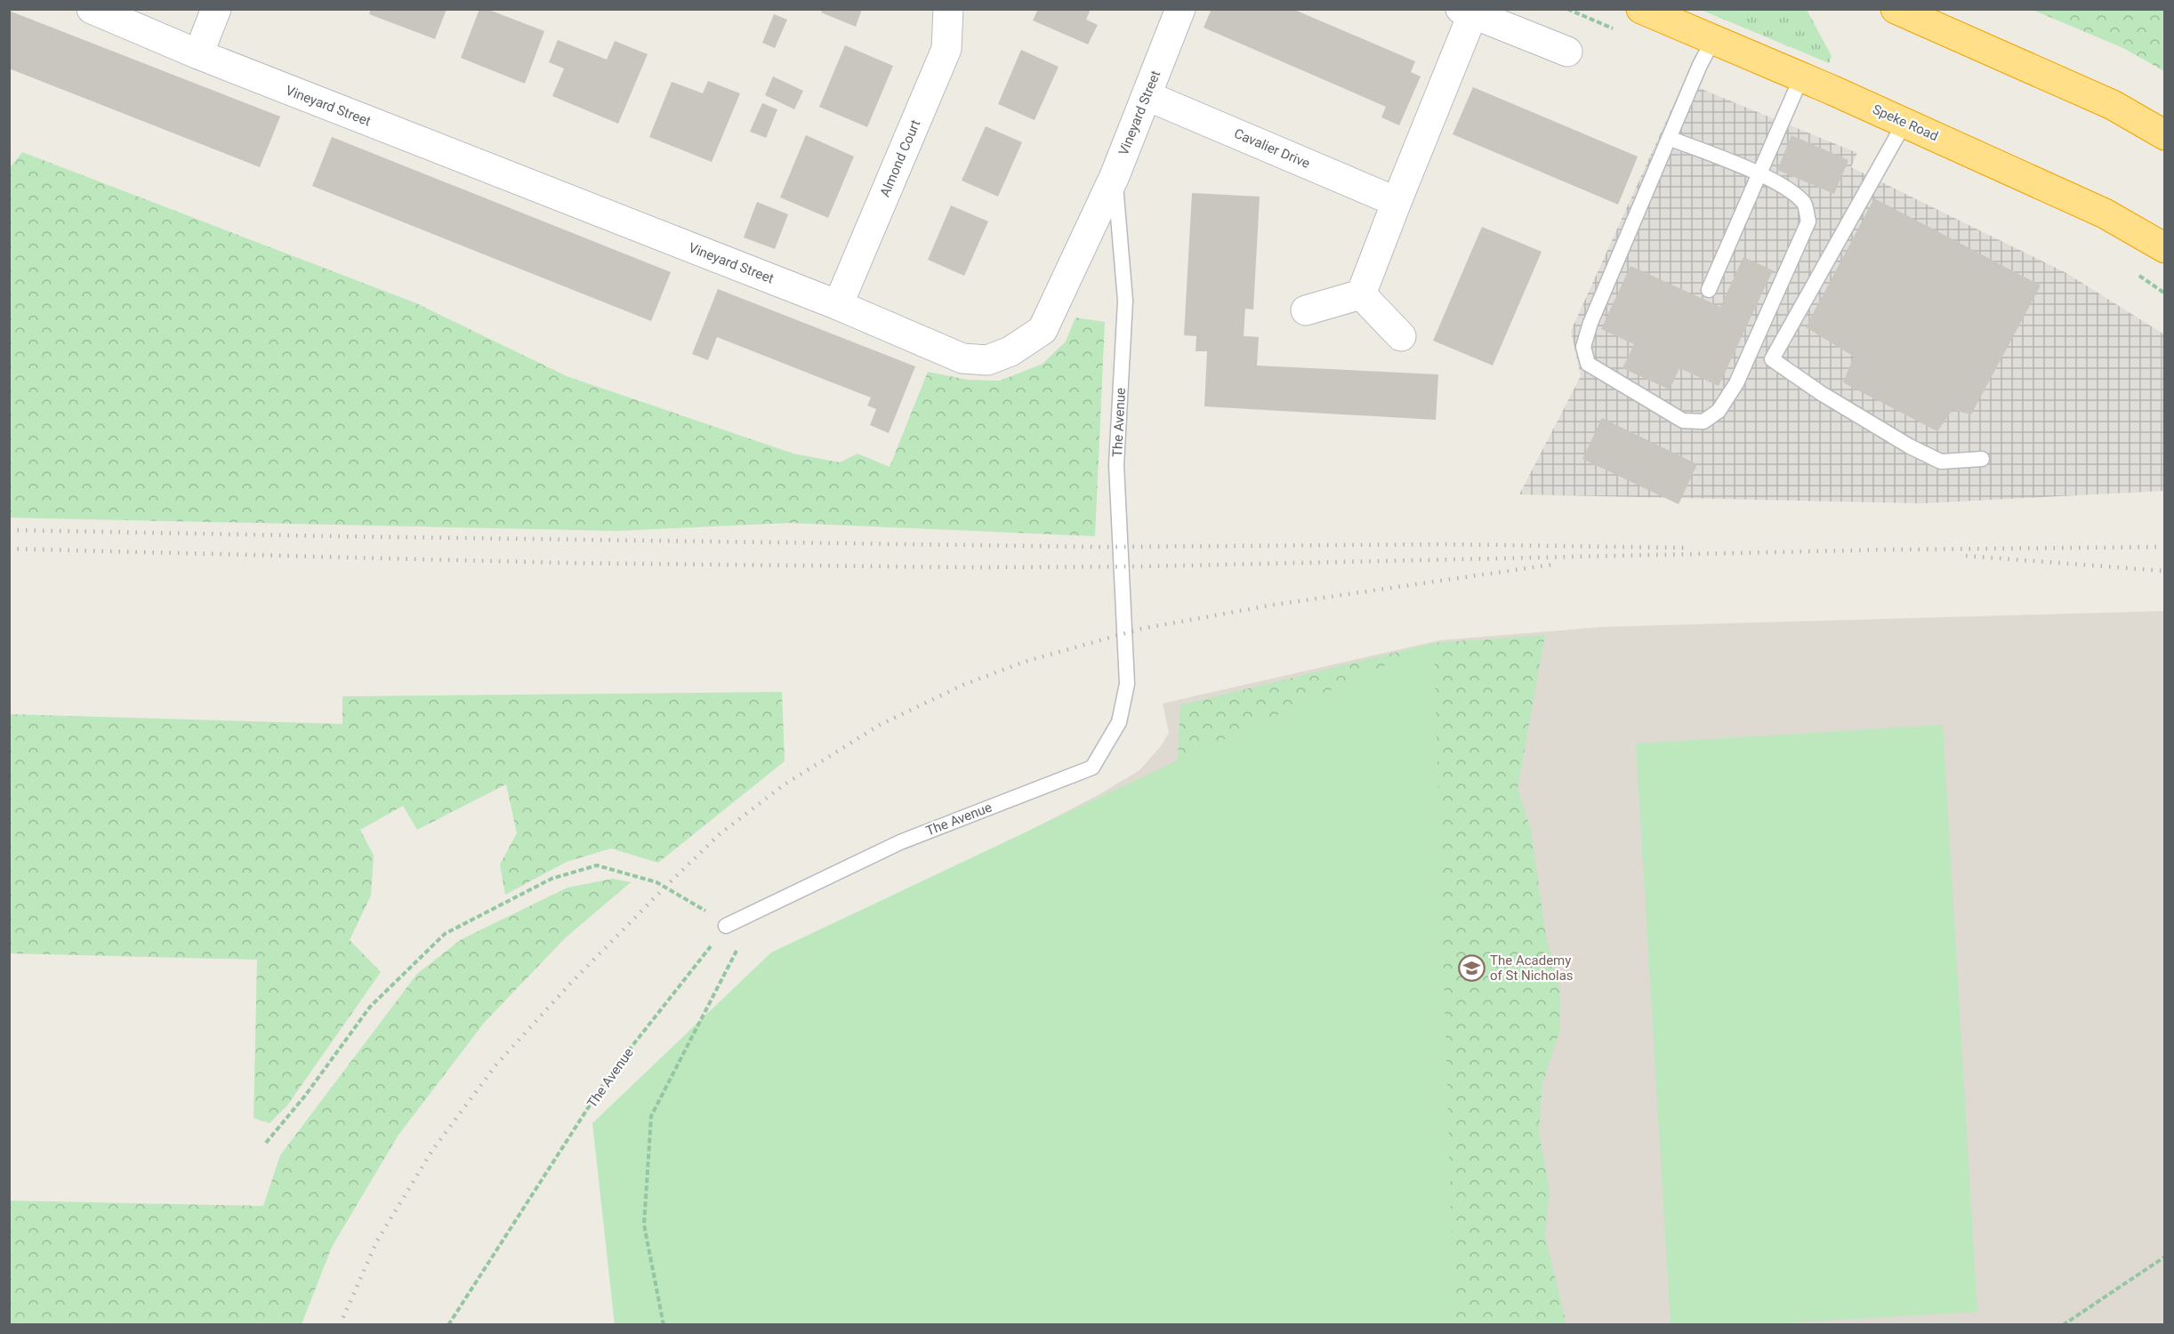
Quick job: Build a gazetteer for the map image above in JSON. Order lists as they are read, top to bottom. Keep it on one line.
{"streets":{"highway":["Speke Road"],"street":["Vineyard Street","Cavalier Drive","Almond Court"],"lane":["The Avenue"]},"crossings":[["Vineyard Street","Cavalier Drive"],["Vineyard Street","Almond Court"],["Vineyard Street","The Avenue"]],"places":{"school or university":["The Academy of St Nicholas"]}}
